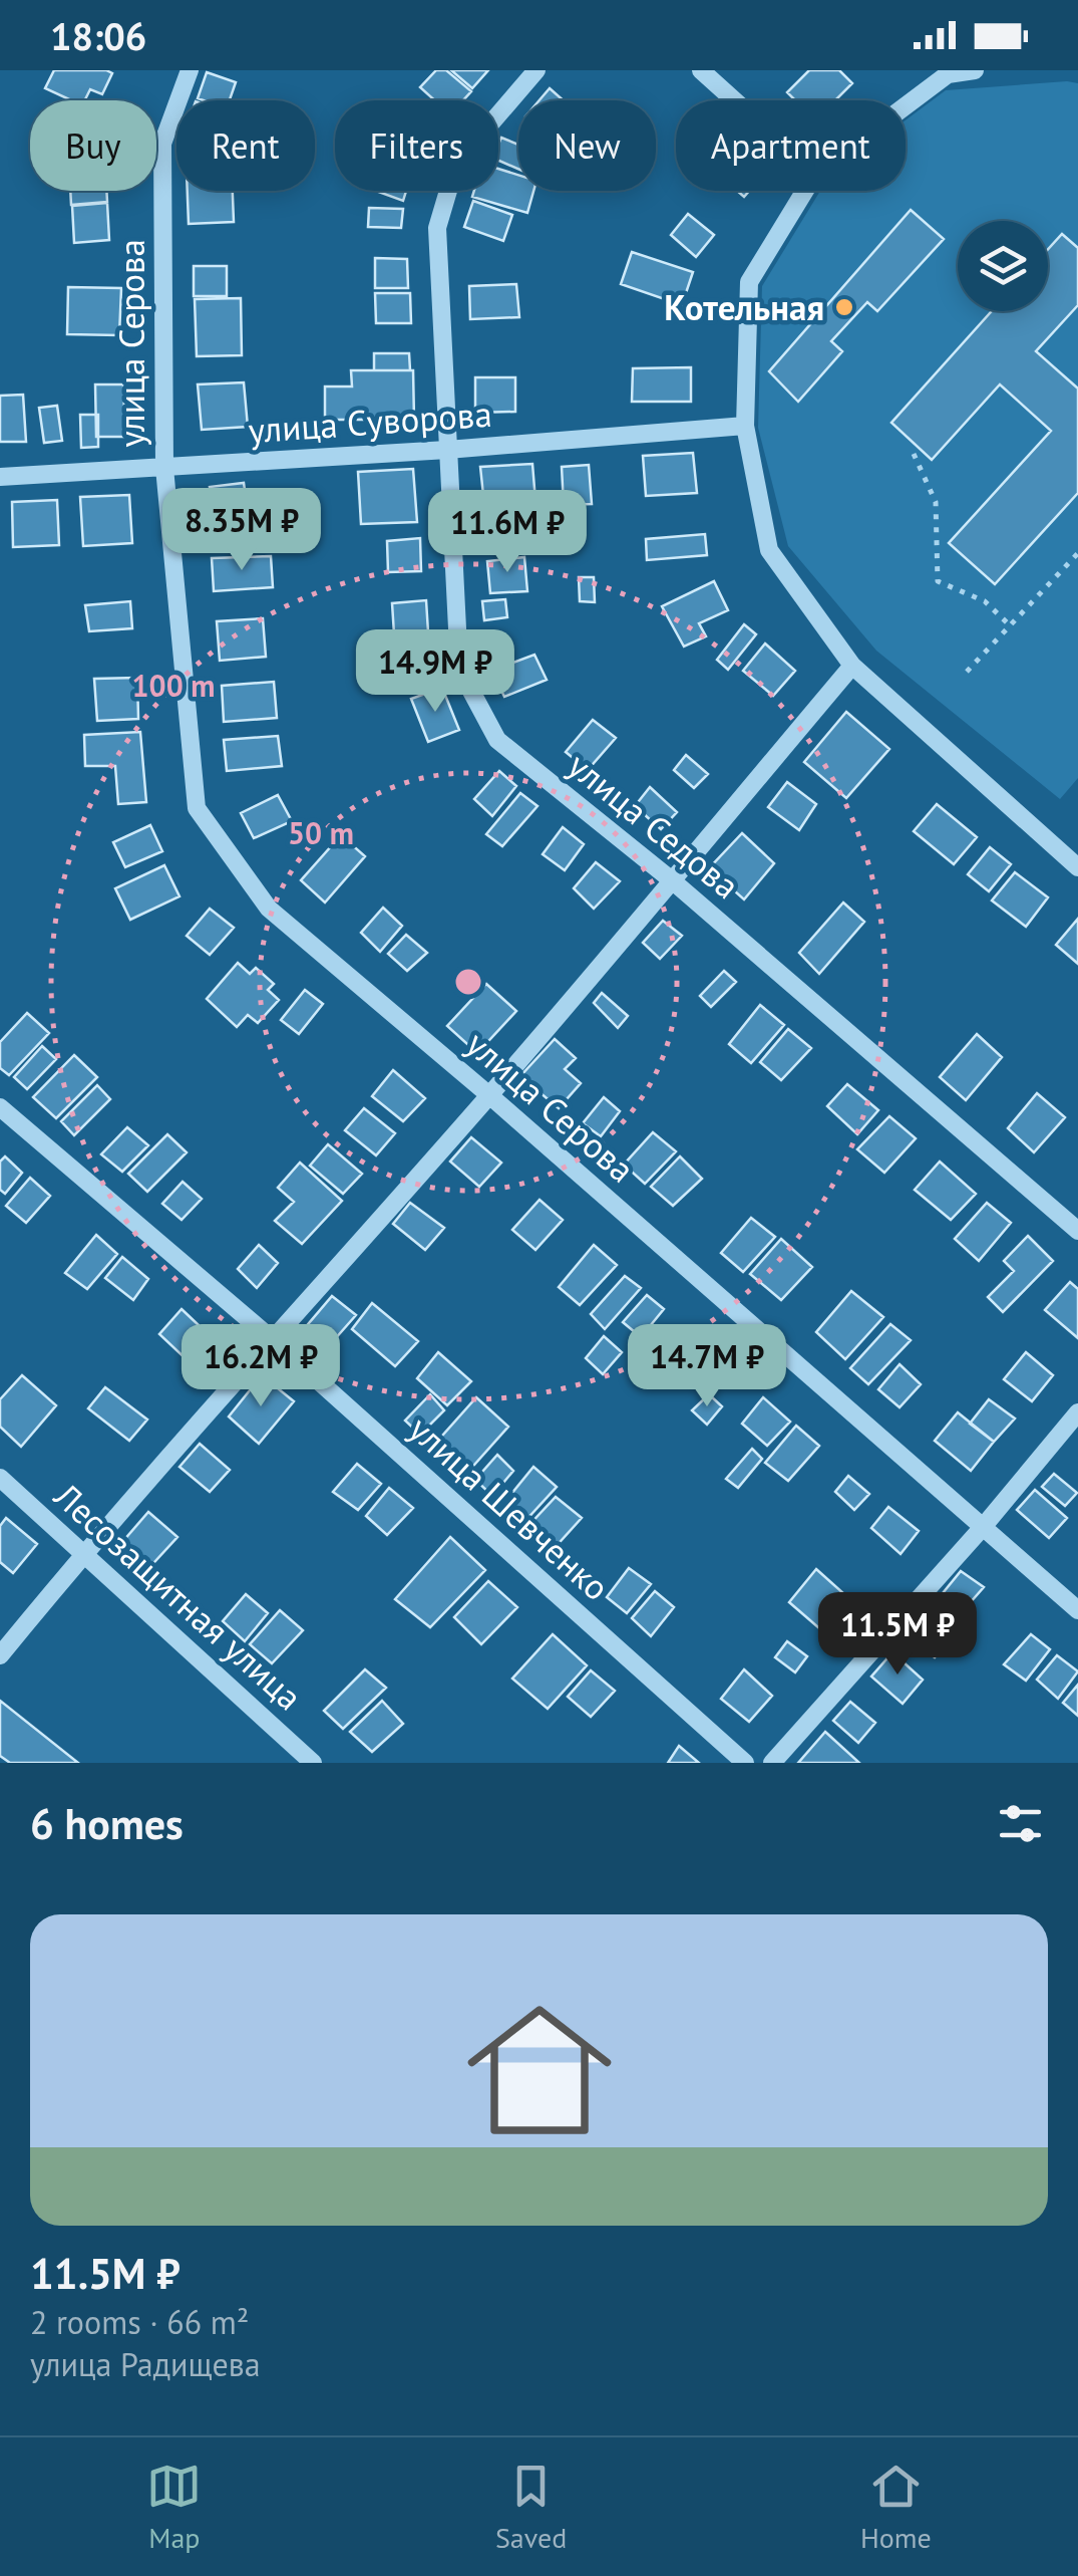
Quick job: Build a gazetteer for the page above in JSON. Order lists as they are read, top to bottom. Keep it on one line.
{"streets":{"street":["улица Серова","улица Суворова","улица Седова","улица Шевченко","Лесозащитная улица"]},"crossings":[["улица Серова","улица Суворова"],["улица Суворова","улица Седова"]],"places":["Котельная"],"page":{"status":"18:06","chip":["Buy","Rent","Filters","New","Apartment"],"price":["8.35M ₽","11.6M ₽","14.9M ₽","16.2M ₽","14.7M ₽","11.5M ₽"],"heading":"6 homes","list":[{"name":"11.5M ₽","note":"2 rooms · 66 m² · улица Радищева"}],"tabs":["Map","Saved","Home"]},"rings":["100 m","50 m"]}
